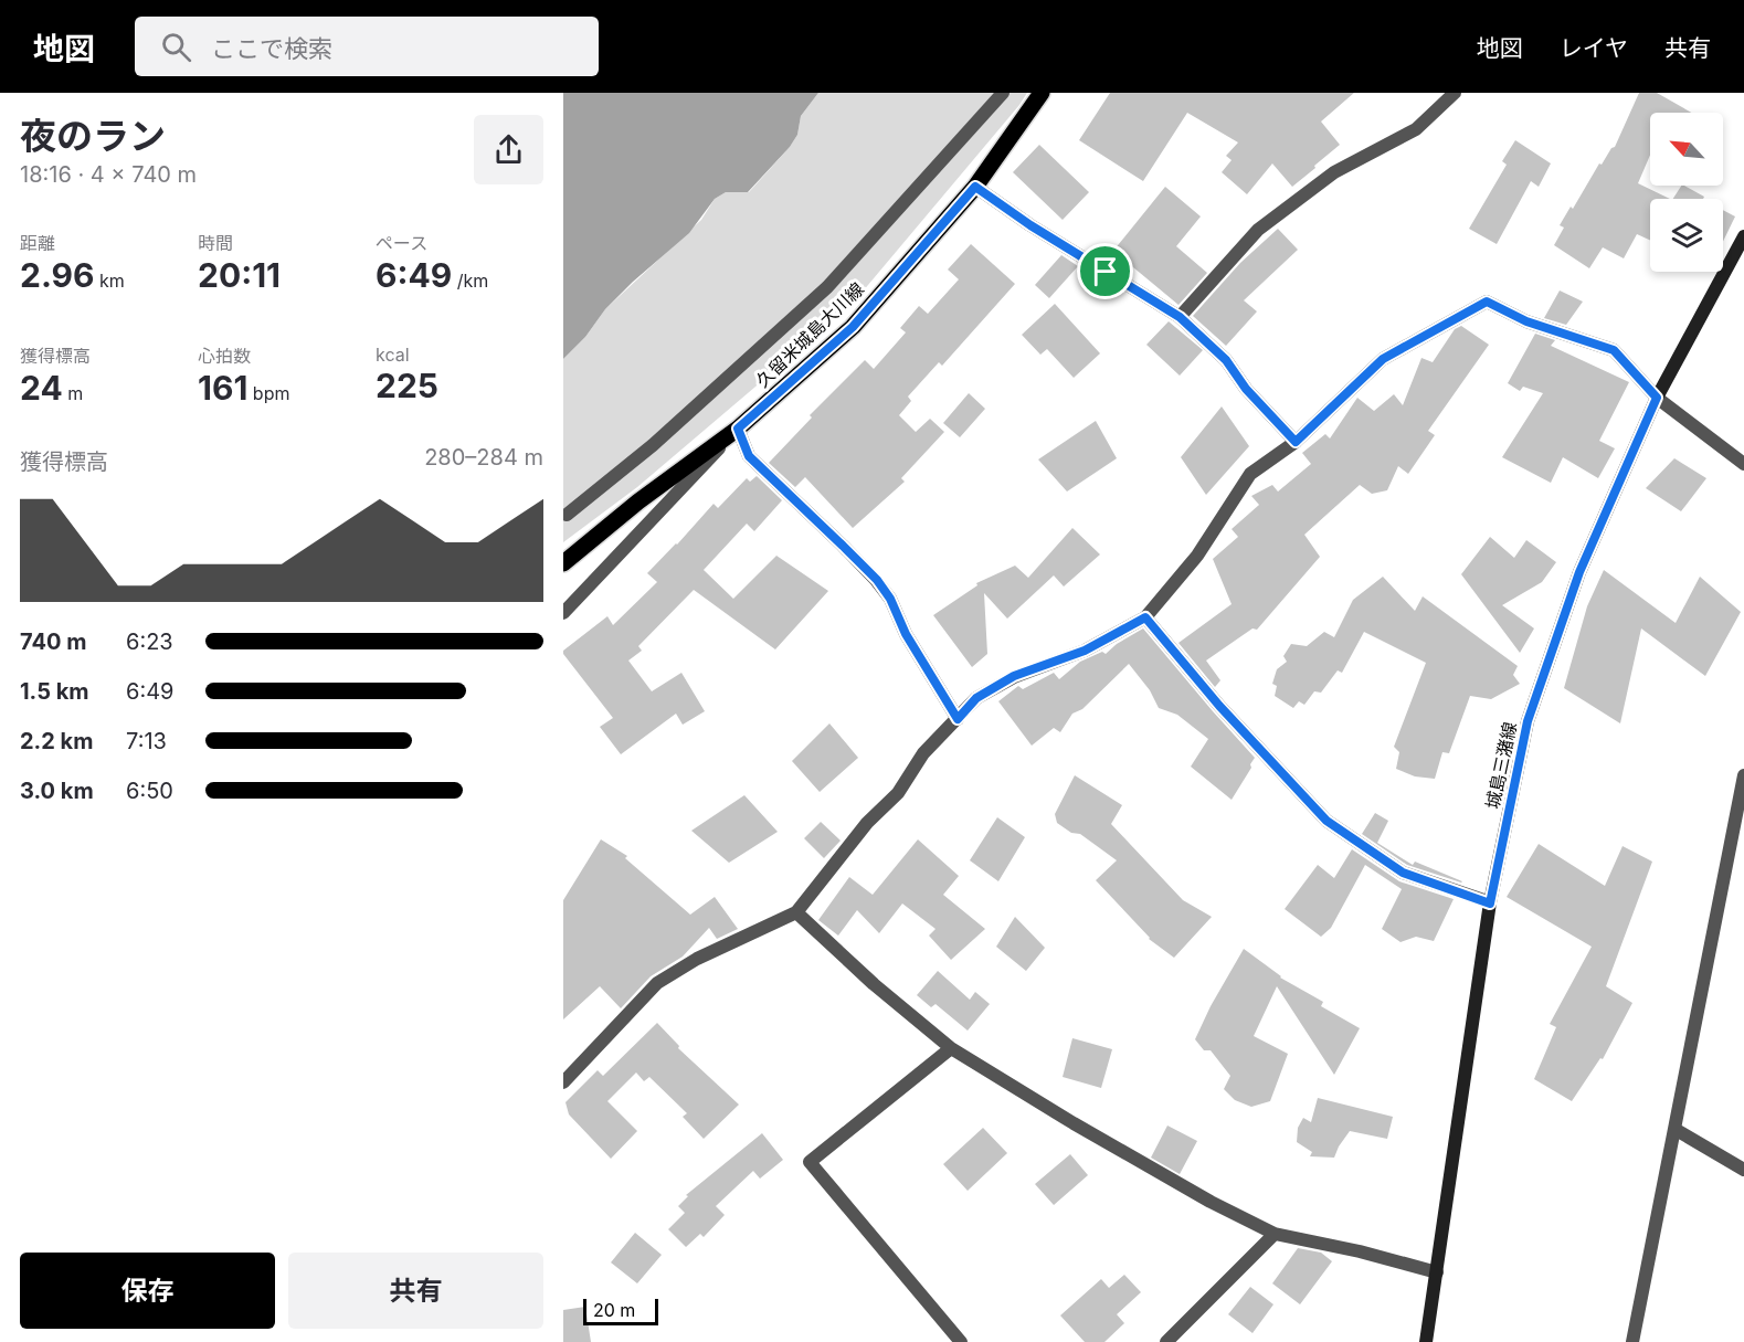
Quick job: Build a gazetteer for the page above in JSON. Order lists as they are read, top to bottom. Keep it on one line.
{"streets":{"main road":["久留米城島大川線","城島三潴線"]},"scale_bar":"20 m","north":"top left","page":{"header":"地図","search":"ここで検索","nav":["地図","レイヤ","共有"],"heading":["夜のラン","18:16 · 4 × 740 m"],"stats":[["距離","2.96 km"],["時間","20:11"],["ペース","6:49 /km"],["獲得標高","24 m"],["心拍数","161 bpm"],["kcal","225"]],"chart":["獲得標高","280–284 m"],"list":[{"name":"740 m","note":"6:23"},{"name":"1.5 km","note":"6:49"},{"name":"2.2 km","note":"7:13"},{"name":"3.0 km","note":"6:50"}],"buttons":["保存","共有"],"scale":"20 m"}}
